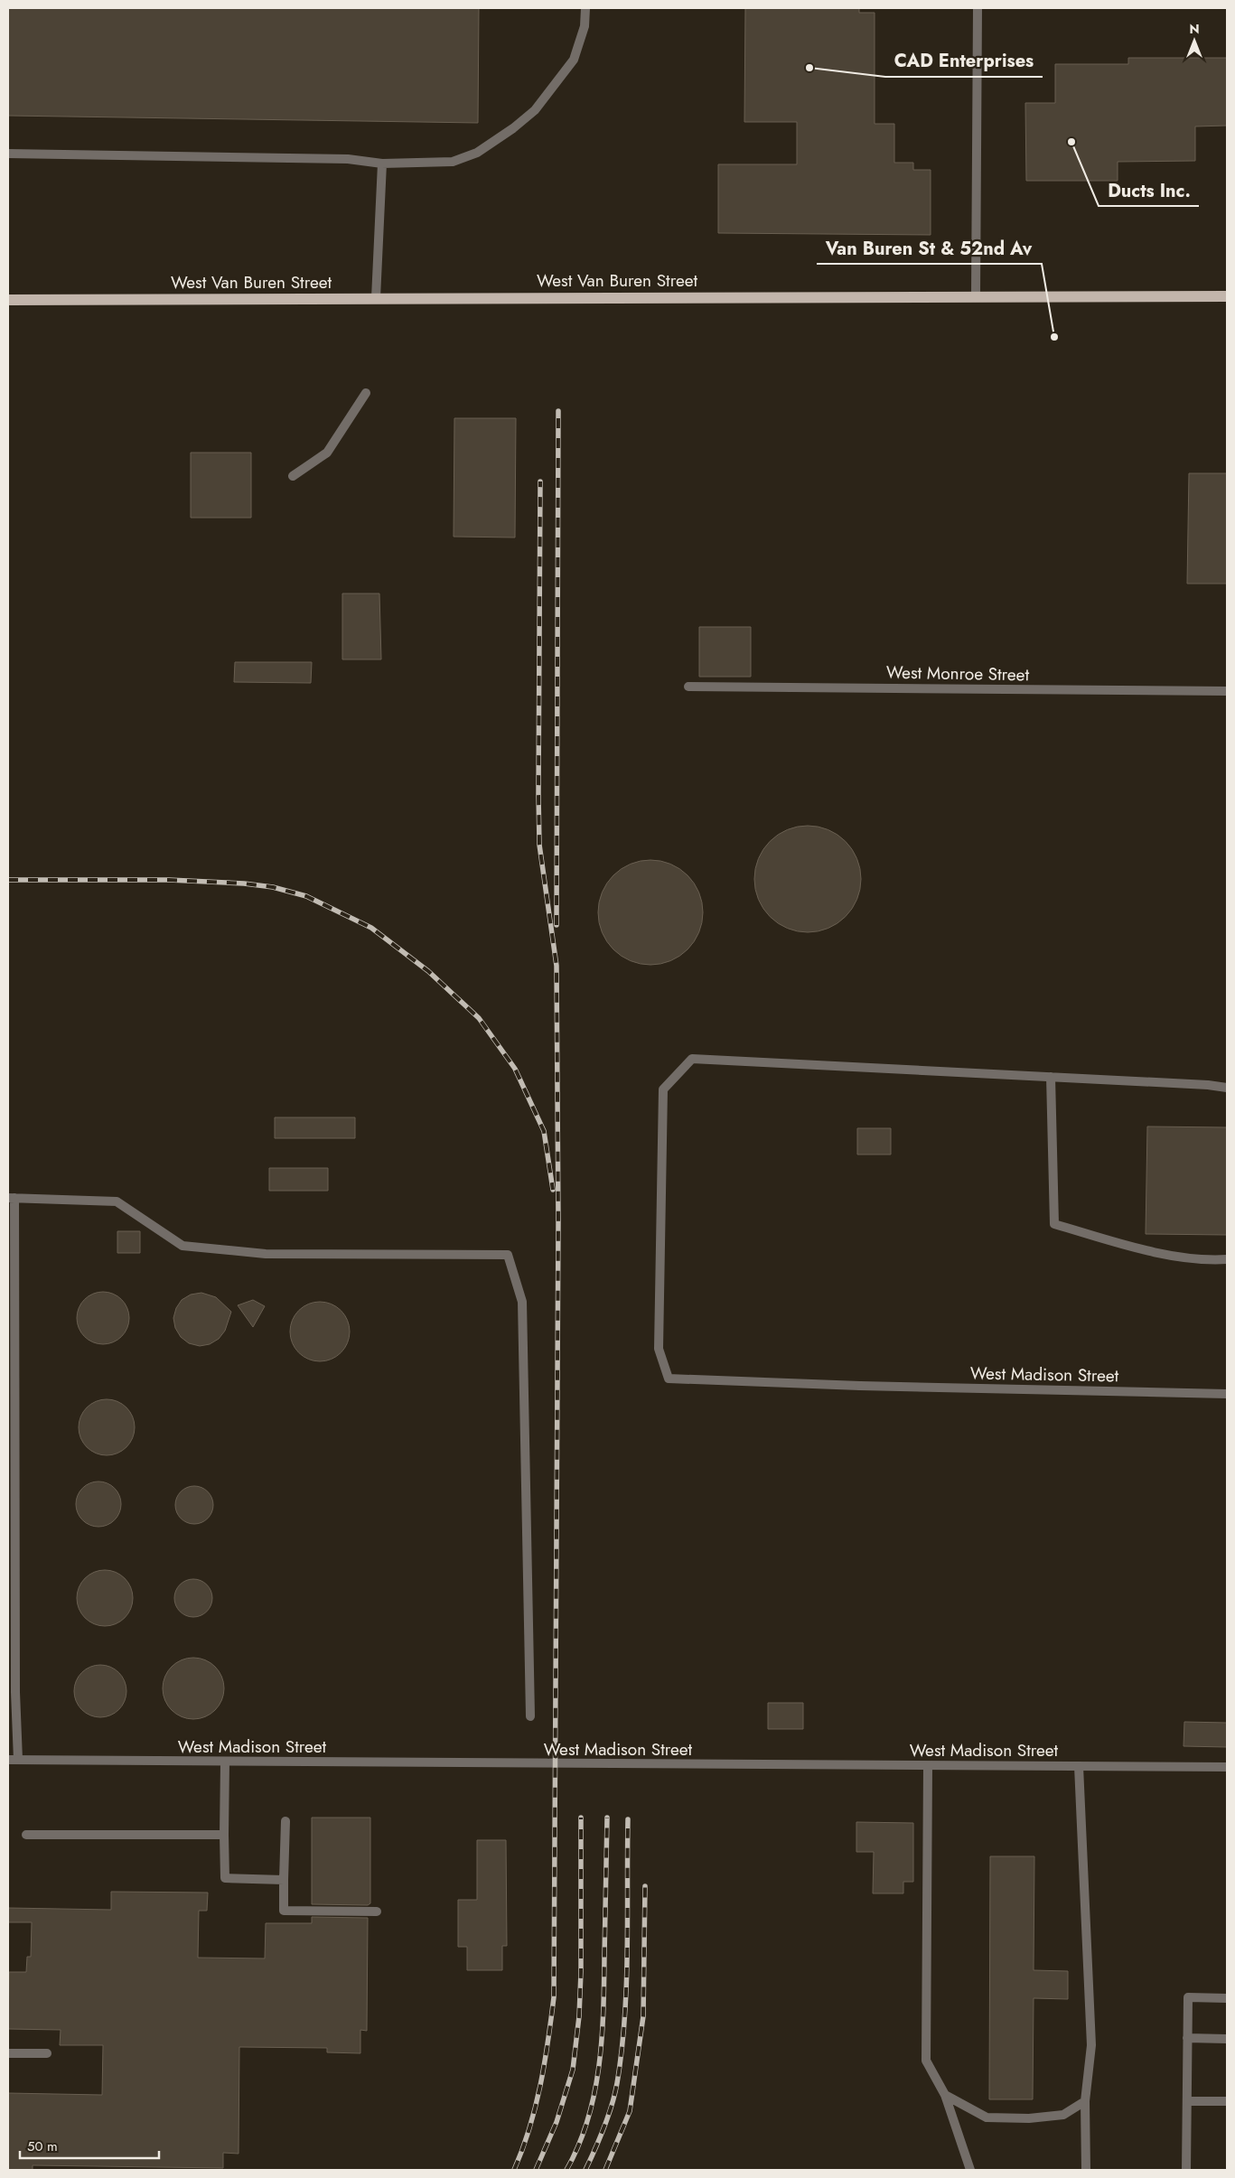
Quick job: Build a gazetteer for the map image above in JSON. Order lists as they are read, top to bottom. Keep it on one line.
{"streets":{"main road":["West Van Buren Street"],"street":["West Monroe Street","West Madison Street"]},"places":["CAD Enterprises","Ducts Inc.","Van Buren St & 52nd Av"],"scale_bar":"50 m","north":"top"}
